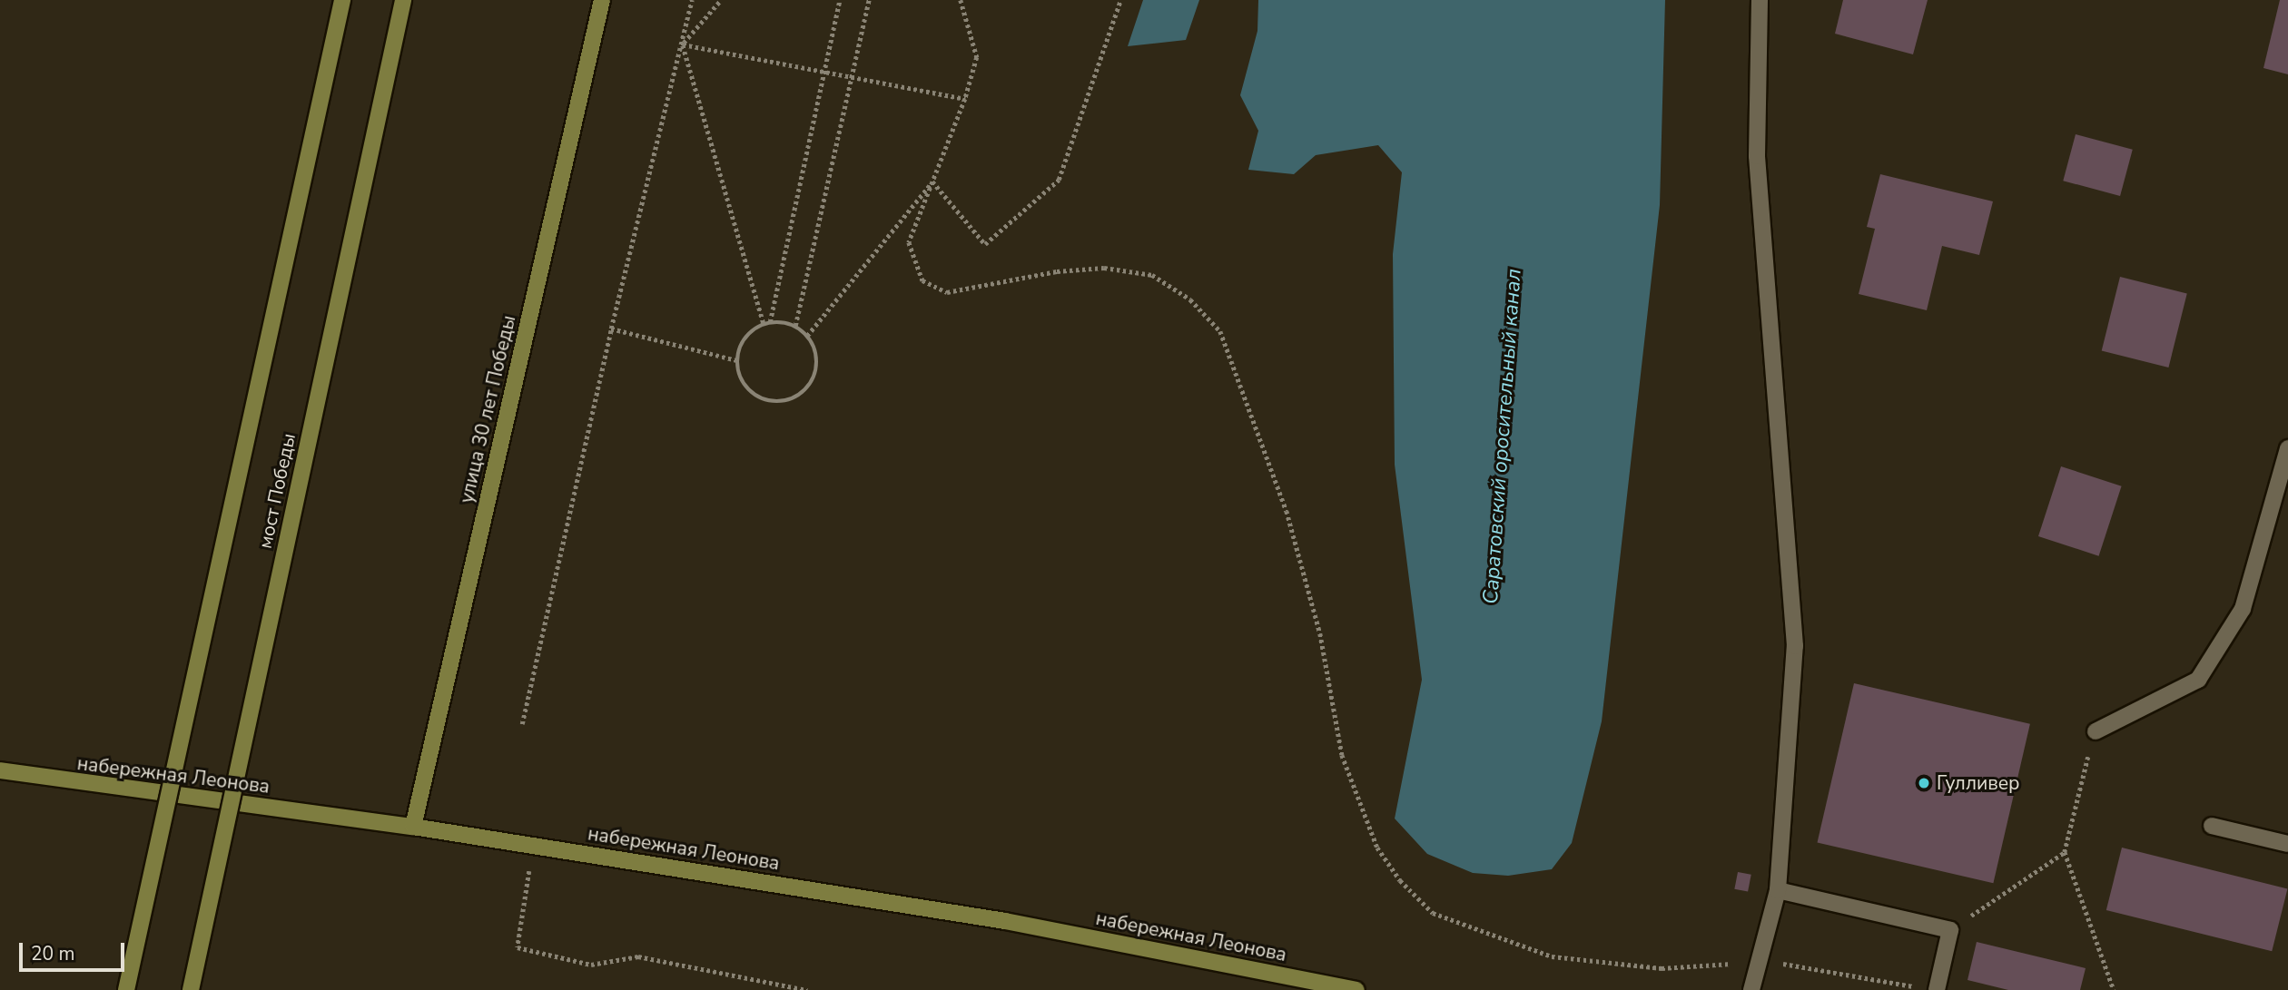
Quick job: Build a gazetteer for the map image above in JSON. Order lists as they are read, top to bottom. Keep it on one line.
{"streets":{"main road":["улица 30 лет Победы","мост Победы","набережная Леонова"]},"crossings":[["улица 30 лет Победы","набережная Леонова"]],"water":["Саратовский оросительный канал"],"places":["Гулливер"],"scale_bar":"20 m"}
